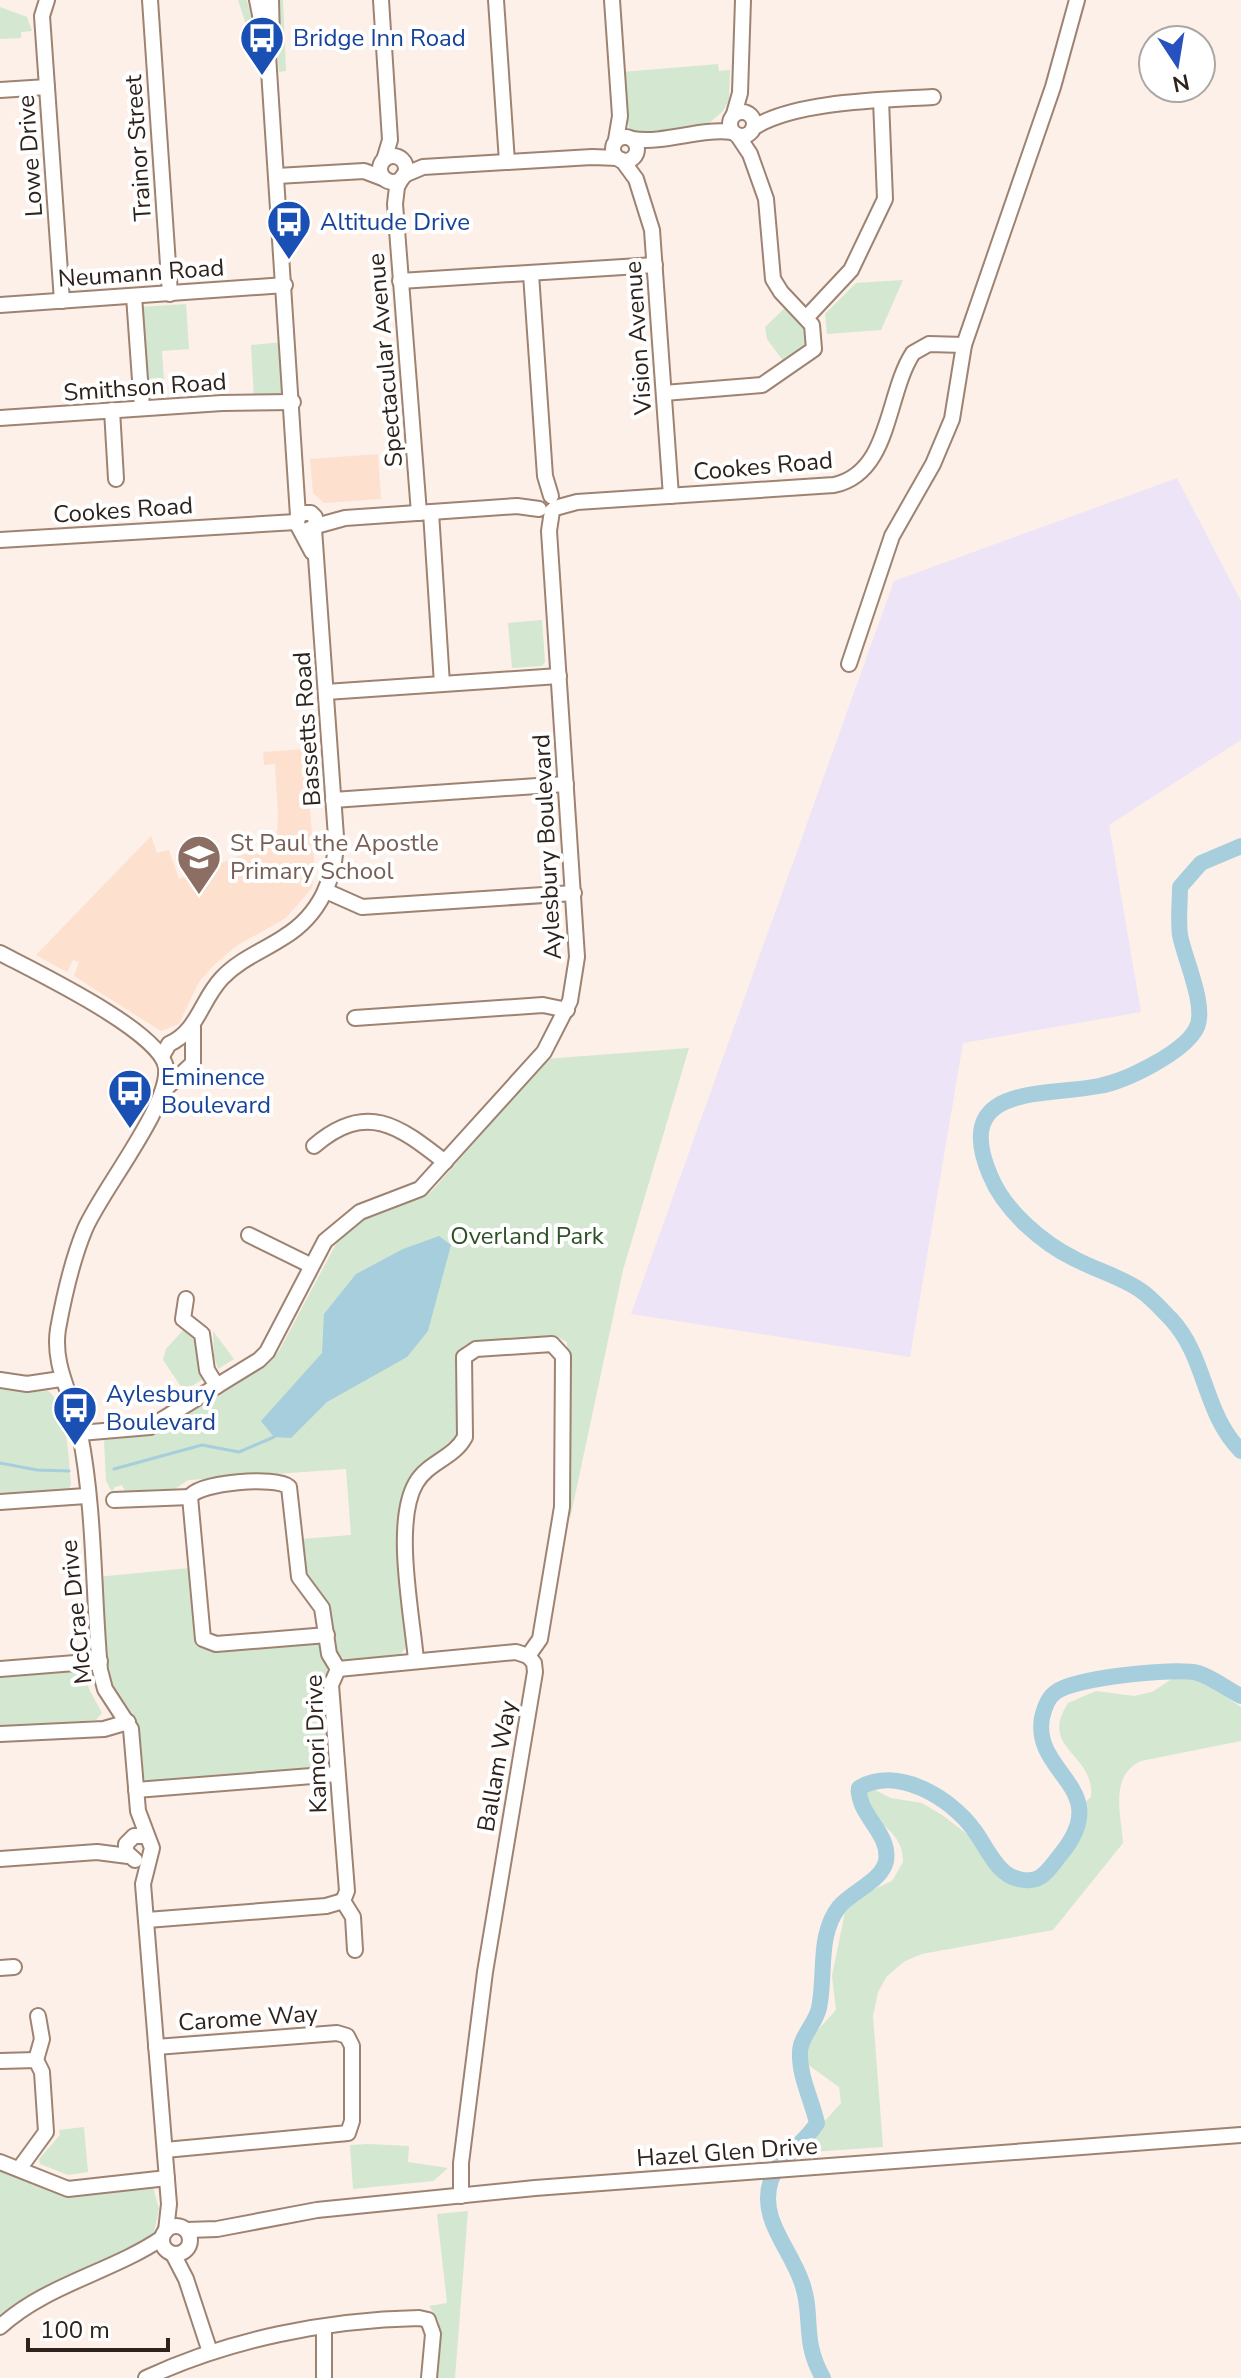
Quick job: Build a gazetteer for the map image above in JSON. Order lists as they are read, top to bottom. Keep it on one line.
{"streets":{"street":["Trainor Street","Lowe Drive","Neumann Road","Vision Avenue","Spectacular Avenue","Smithson Road","Cookes Road","Bassetts Road","Aylesbury Boulevard","McCrae Drive","Kamori Drive","Ballam Way","Carome Way","Hazel Glen Drive"]},"crossings":[["Trainor Street","Neumann Road"],["Lowe Drive","Neumann Road"],["Neumann Road","Bassetts Road"],["Vision Avenue","Cookes Road"],["Spectacular Avenue","Cookes Road"],["Smithson Road","Bassetts Road"],["Cookes Road","Bassetts Road"],["Cookes Road","Aylesbury Boulevard"],["Bassetts Road","Aylesbury Boulevard"],["Bassetts Road","McCrae Drive"],["Ballam Way","Hazel Glen Drive"]],"parks":["Overland Park"],"places":{"bus stop":["Bridge Inn Road","Altitude Drive","Eminence Boulevard","Aylesbury Boulevard"],"school or university":["St Paul the Apostle Primary School"]},"scale_bar":"100 m","north":"bottom"}
